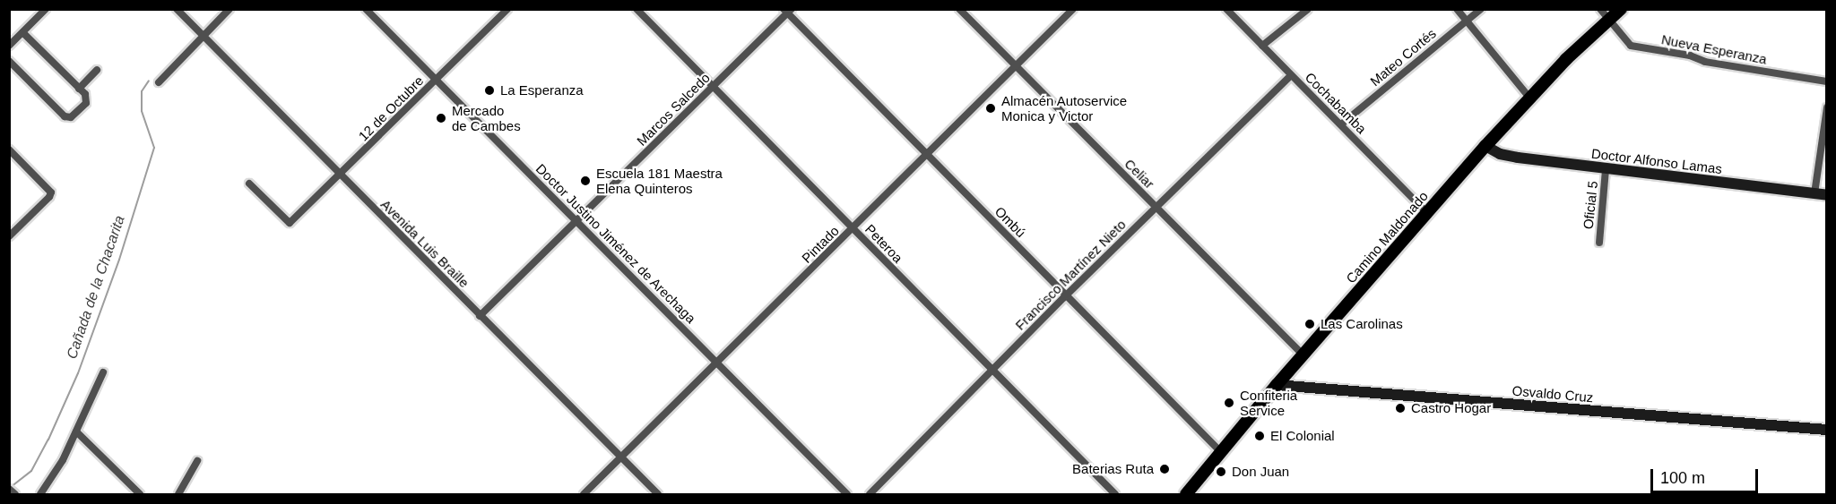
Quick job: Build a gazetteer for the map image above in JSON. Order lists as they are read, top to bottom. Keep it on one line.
{"streets":{"main road":["Camino Maldonado"],"street":["Nueva Esperanza","Mateo Cortés","Cochabamba","12 de Octubre","Marcos Salcedo","Doctor Alfonso Lamas","Celiar","Oficial 5","Ombú","Avenida Luis Braille","Doctor Justino Jiménez de Arechaga","Peteroa","Pintado","Francisco Martínez Nieto","Osvaldo Cruz"]},"crossings":[["Nueva Esperanza","Camino Maldonado"],["Mateo Cortés","Cochabamba"],["Cochabamba","Camino Maldonado"],["Cochabamba","Francisco Martínez Nieto"],["12 de Octubre","Avenida Luis Braille"],["12 de Octubre","Doctor Justino Jiménez de Arechaga"],["Marcos Salcedo","Ombú"],["Marcos Salcedo","Avenida Luis Braille"],["Marcos Salcedo","Doctor Justino Jiménez de Arechaga"],["Marcos Salcedo","Peteroa"],["Doctor Alfonso Lamas","Oficial 5"],["Doctor Alfonso Lamas","Camino Maldonado"],["Celiar","Camino Maldonado"],["Celiar","Pintado"],["Celiar","Francisco Martínez Nieto"],["Ombú","Camino Maldonado"],["Ombú","Pintado"],["Ombú","Francisco Martínez Nieto"],["Camino Maldonado","Osvaldo Cruz"],["Avenida Luis Braille","Pintado"],["Doctor Justino Jiménez de Arechaga","Pintado"],["Peteroa","Pintado"],["Peteroa","Francisco Martínez Nieto"]],"water":["Cañada de la Chacarita"],"places":["La Esperanza","Almacén Autoservice Monica y Victor","Mercado de Cambes","Escuela 181 Maestra Elena Quinteros","Las Carolinas","Confiteria Service","Castro Hogar","El Colonial","Baterias Ruta","Don Juan"],"scale_bar":"100 m"}
